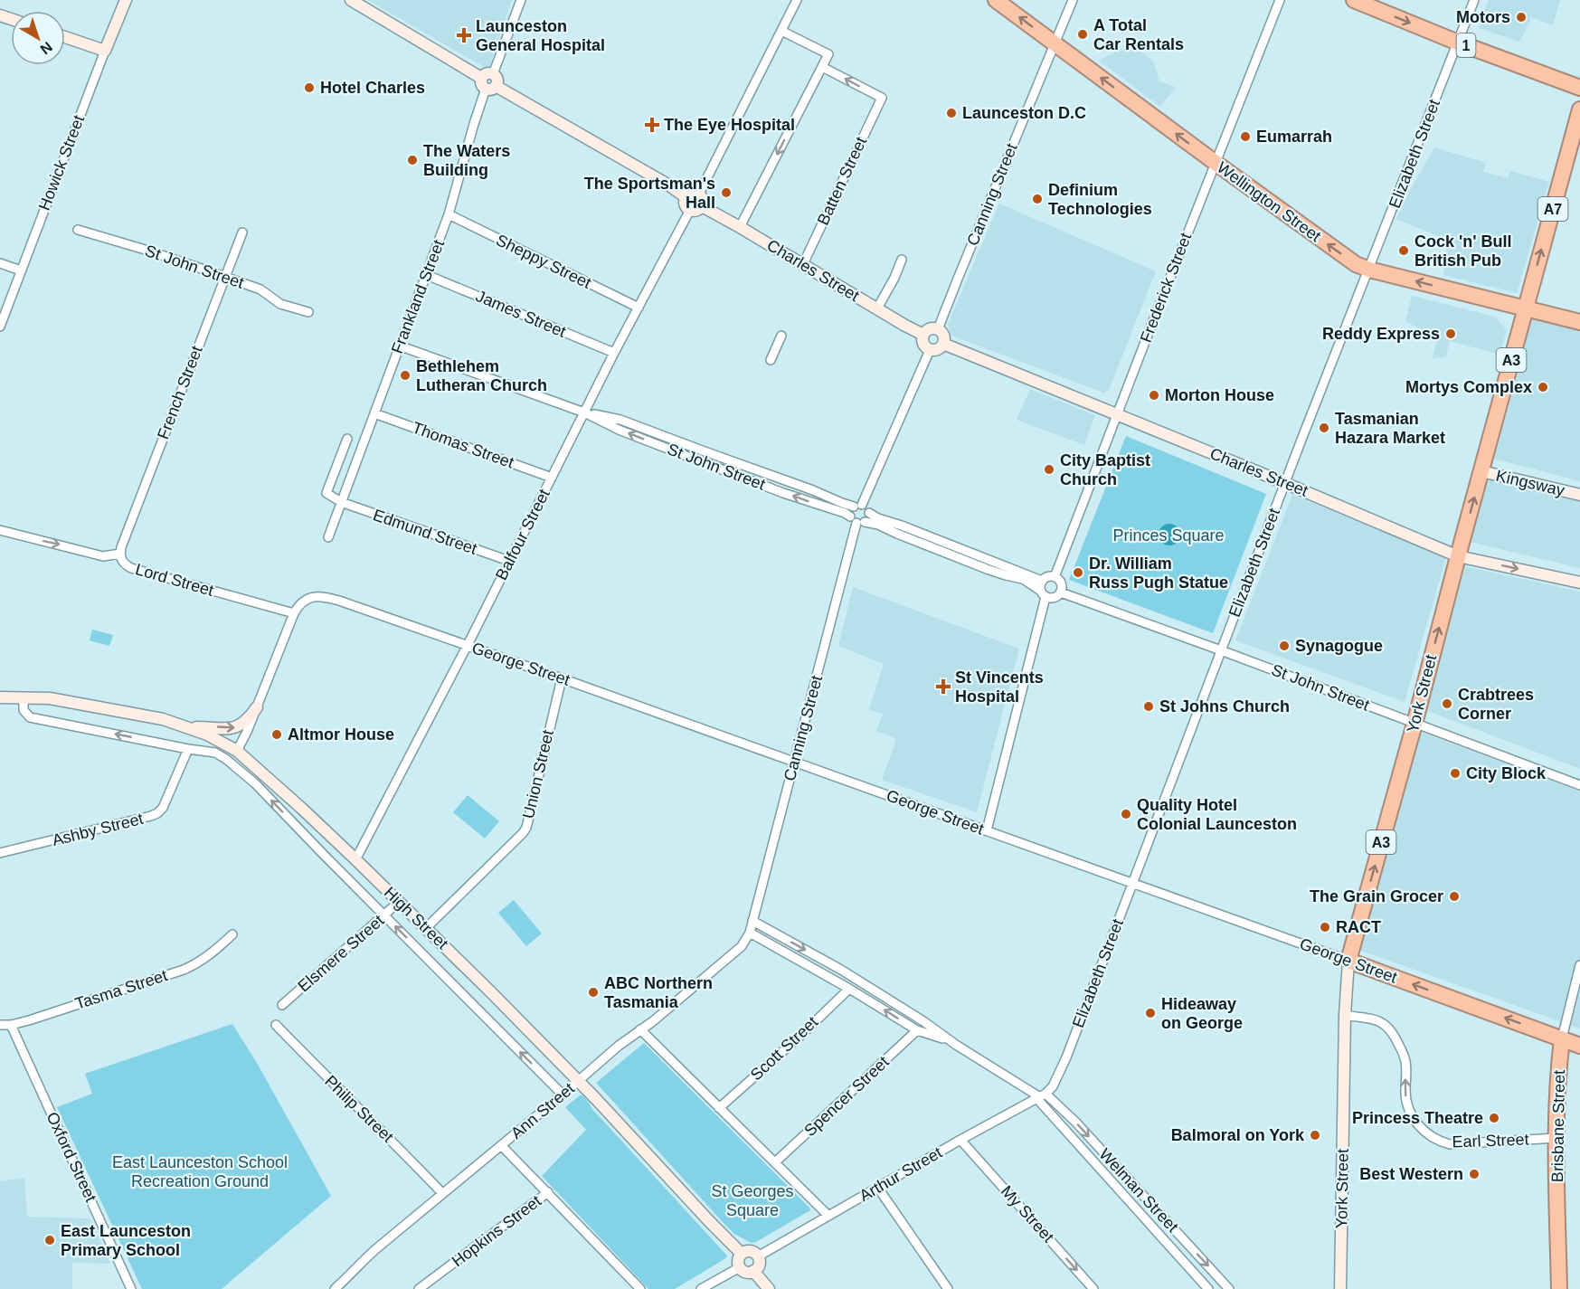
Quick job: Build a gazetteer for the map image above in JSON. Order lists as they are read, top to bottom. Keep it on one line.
{"streets":{"highway":["1","Wellington Street","A7","A3","George Street","York Street","Brisbane Street"],"street":["Elizabeth Street","Howick Street","Batten Street","Canning Street","Sheppy Street","St John Street","Charles Street","Frederick Street","Frankland Street","James Street","French Street","Thomas Street","Kingsway","Edmund Street","Balfour Street","Lord Street","Union Street","Ashby Street","High Street","Elsmere Street","Tasma Street","Scott Street","Spencer Street","Philip Street","Ann Street","Earl Street","Oxford Street","Arthur Street","Welman Street","My Street","Hopkins Street"]},"crossings":[["1","Elizabeth Street"],["Elizabeth Street","Wellington Street"],["Elizabeth Street","St John Street"],["Elizabeth Street","Charles Street"],["Elizabeth Street","George Street"],["Elizabeth Street","Arthur Street"],["Elizabeth Street","Welman Street"],["Batten Street","Charles Street"],["Canning Street","Wellington Street"],["Canning Street","St John Street"],["Canning Street","Charles Street"],["Canning Street","George Street"],["Canning Street","Ann Street"],["Canning Street","Welman Street"],["Wellington Street","Frederick Street"],["Wellington Street","York Street"],["Sheppy Street","Frankland Street"],["Sheppy Street","Balfour Street"],["St John Street","Frederick Street"],["St John Street","Frankland Street"],["St John Street","French Street"],["St John Street","Balfour Street"],["St John Street","York Street"],["Charles Street","Frederick Street"],["Charles Street","Balfour Street"],["Charles Street","York Street"],["Frankland Street","James Street"],["Frankland Street","Thomas Street"],["Frankland Street","Edmund Street"],["James Street","Balfour Street"],["French Street","Lord Street"],["Thomas Street","Balfour Street"],["Kingsway","York Street"],["Edmund Street","Balfour Street"],["Balfour Street","George Street"],["Balfour Street","High Street"],["Lord Street","George Street"],["George Street","York Street"],["George Street","Union Street"],["George Street","Brisbane Street"],["York Street","Earl Street"],["Union Street","High Street"],["Ashby Street","High Street"],["High Street","Elsmere Street"],["High Street","Ann Street"],["High Street","Arthur Street"],["Tasma Street","Oxford Street"],["Scott Street","Welman Street"],["Spencer Street","Welman Street"],["Philip Street","Ann Street"],["Ann Street","Welman Street"],["Brisbane Street","Earl Street"],["Arthur Street","Welman Street"],["Arthur Street","My Street"]],"one_way":["Wellington Street","Lord Street","York Street","Earl Street","My Street"],"parks":["Princes Square","East Launceston School Recreation Ground","St Georges Square"],"places":{"other":["Motors","A Total Car Rentals","Hotel Charles","Launceston D.C","Eumarrah","The Waters Building","The Sportsman's Hall","Definium Technologies","Cock 'n' Bull British Pub","Reddy Express","Bethlehem Lutheran Church","Mortys Complex","Morton House","Tasmanian Hazara Market","City Baptist Church","Dr. William Russ Pugh Statue","Synagogue","Crabtrees Corner","St Johns Church","Altmor House","City Block","Quality Hotel Colonial Launceston","The Grain Grocer","RACT","ABC Northern Tasmania","Hideaway on George","Princess Theatre","Balmoral on York","Best Western","East Launceston Primary School"],"health":["Launceston General Hospital","The Eye Hospital","St Vincents Hospital"]},"north":"bottom right"}
